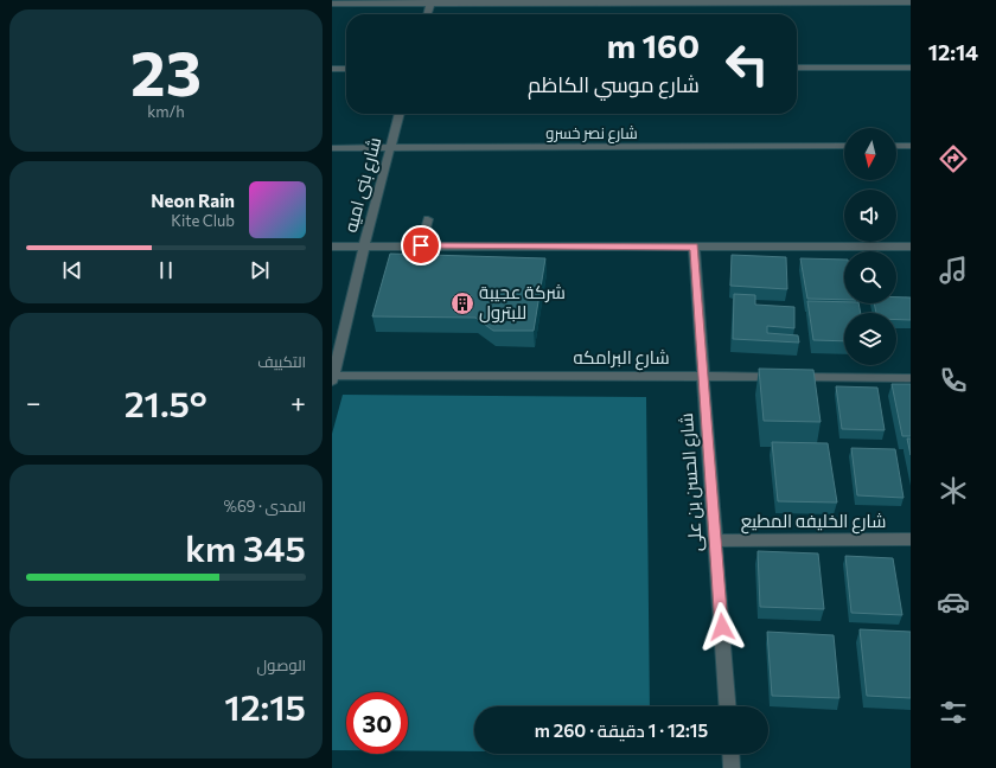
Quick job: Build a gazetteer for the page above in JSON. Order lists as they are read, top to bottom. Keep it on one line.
{"streets":{"street":["شارع نصر خسرو","شارع بنى اميه","شارع البرامكه","شارع الحسن بن على","شارع الخليفه المطيع"]},"crossings":[["شارع نصر خسرو","شارع بنى اميه"],["شارع بنى اميه","شارع البرامكه"],["شارع البرامكه","شارع الحسن بن على"],["شارع الحسن بن على","شارع الخليفه المطيع"]],"places":{"building":["شركة عجيبة للبترول"]},"north":"bottom","page":{"tabs":"12:14","tile":[["23","km/h"],"التكييف",["المدى · 69%","345 km"],["الوصول","12:15"]],"turn":["160 m","شارع موسي الكاظم"],"song":["Neon Rain","Kite Club"],"heat":["−","21.5°","+"],"limit":"30","trip":"12:15 · 1 دقيقة · 260 m"}}
